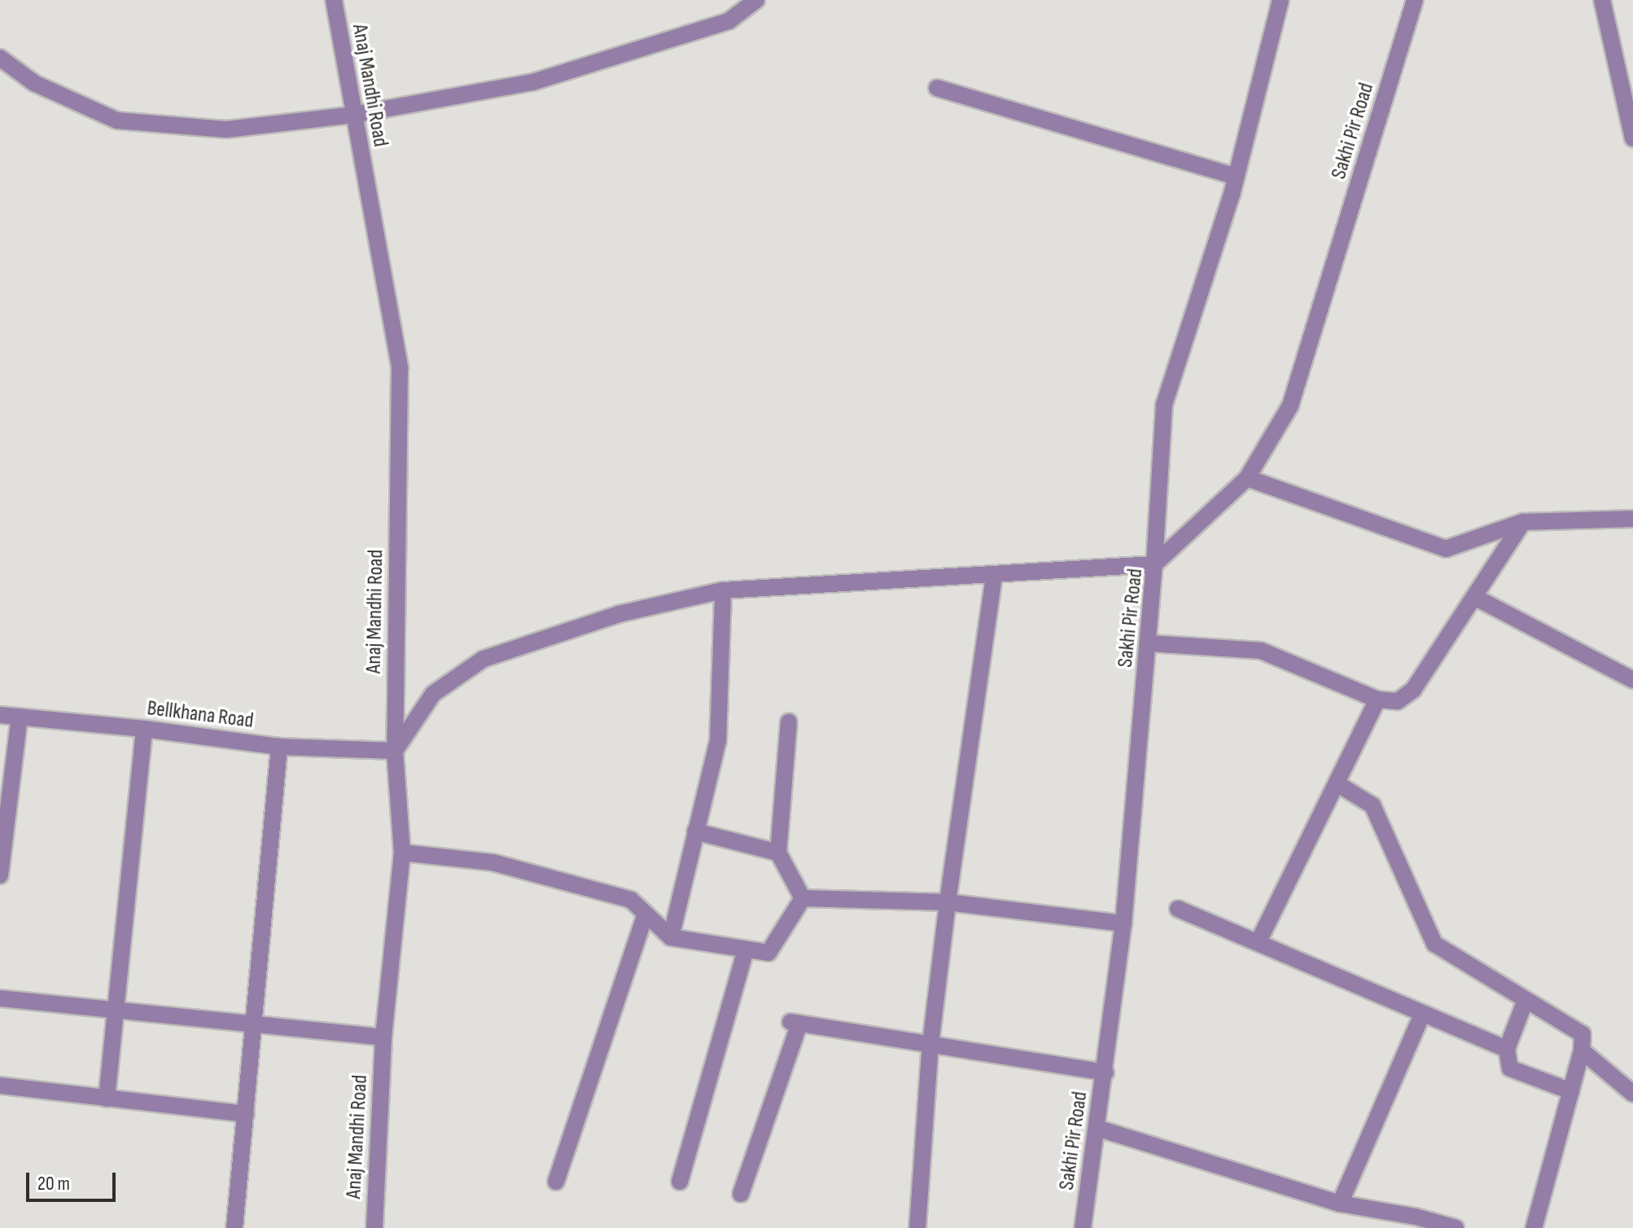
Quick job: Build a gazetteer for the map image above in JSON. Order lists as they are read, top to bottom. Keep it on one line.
{"streets":{"street":["Anaj Mandhi Road","Sakhi Pir Road","Bellkhana Road"]},"crossings":[["Anaj Mandhi Road","Bellkhana Road"]],"scale_bar":"20 m"}
